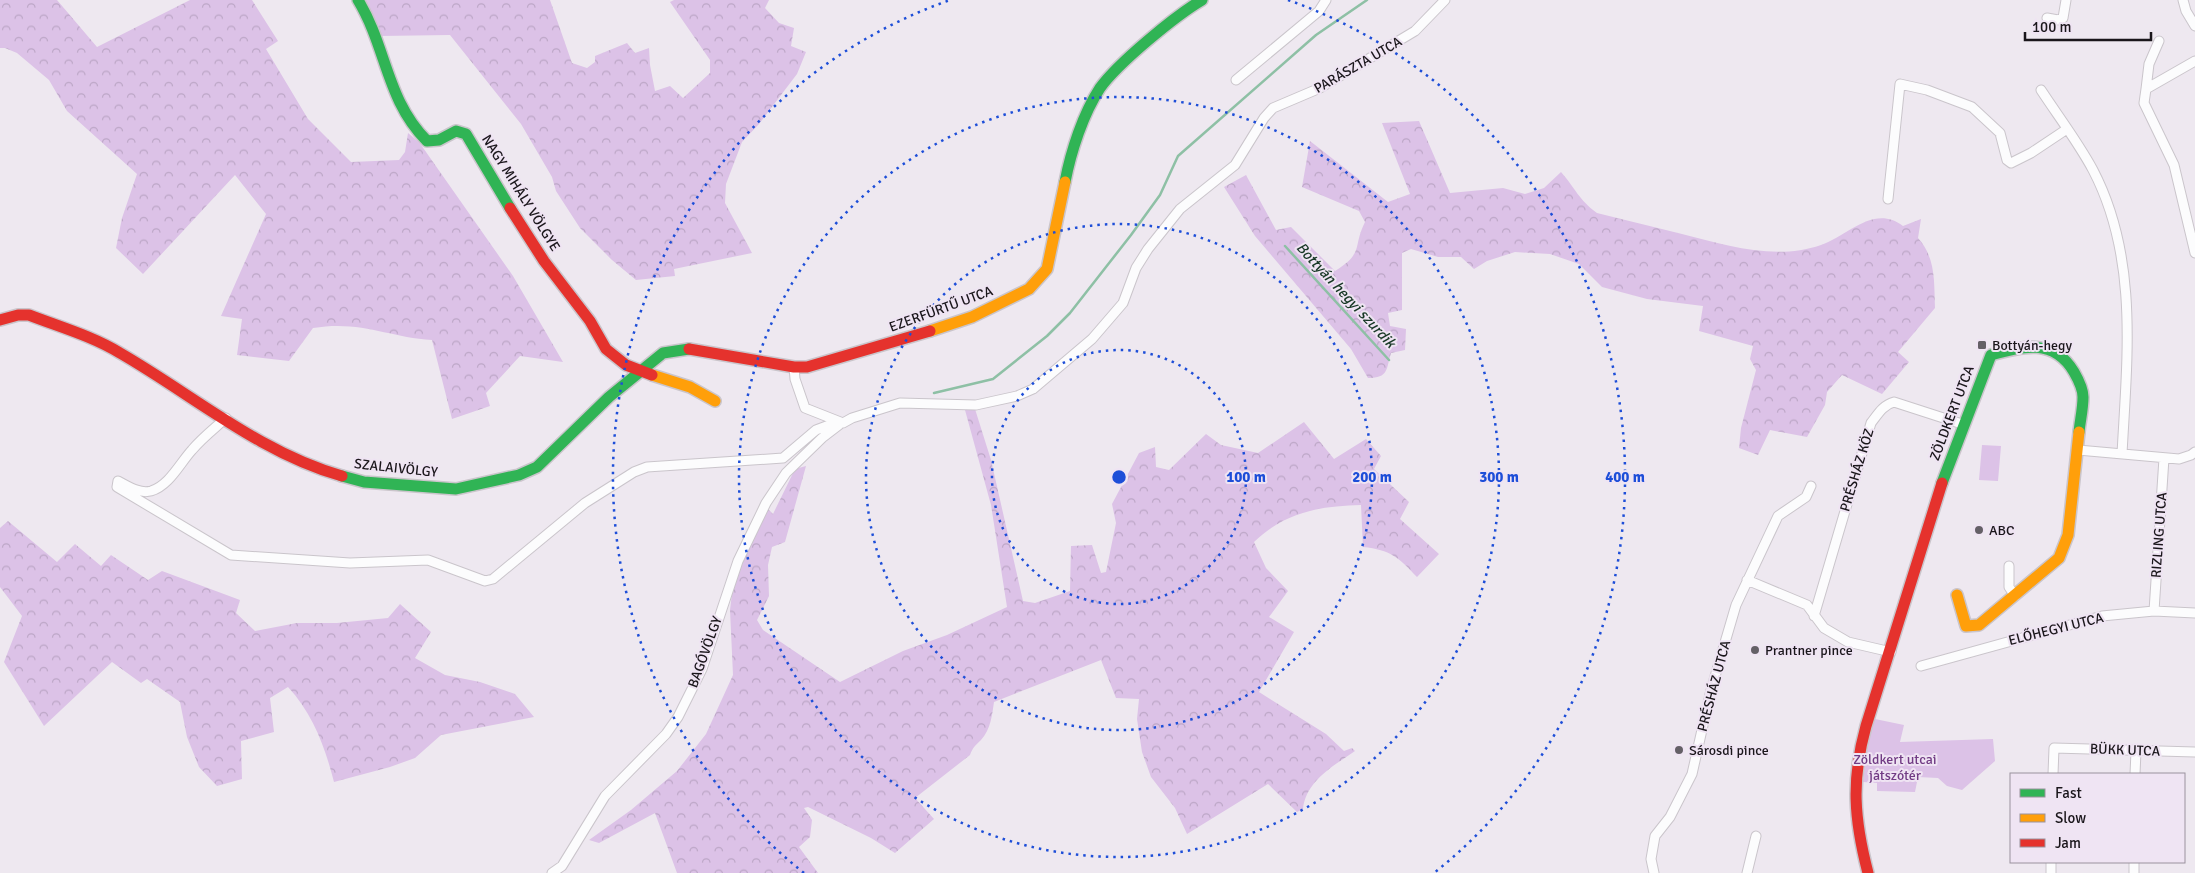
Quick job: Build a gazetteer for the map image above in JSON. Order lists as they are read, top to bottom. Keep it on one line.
{"streets":{"street":["PARÁSZTA UTCA","NAGY MIHÁLY VÖLGYE","EZERFÜRTŰ UTCA","ZÖLDKERT UTCA","SZALAIVÖLGY","PRÉSHÁZ KÖZ","RIZLING UTCA","ELŐHEGYI UTCA","BAGÓVÖLGY","PRÉSHÁZ UTCA","BÜKK UTCA"]},"crossings":[["PARÁSZTA UTCA","BAGÓVÖLGY"],["NAGY MIHÁLY VÖLGYE","EZERFÜRTŰ UTCA"],["NAGY MIHÁLY VÖLGYE","SZALAIVÖLGY"],["EZERFÜRTŰ UTCA","SZALAIVÖLGY"],["ZÖLDKERT UTCA","PRÉSHÁZ KÖZ"],["RIZLING UTCA","ELŐHEGYI UTCA"]],"water":["Bottyán hegyi szurdik"],"parks":["Zöldkert utcai játszótér"],"places":{"transit":["Bottyán-hegy"],"other":["ABC","Prantner pince","Sárosdi pince"]},"legend":["Fast","Slow","Jam"],"scale_bar":"100 m","rings":["100 m","200 m","300 m","400 m"]}
